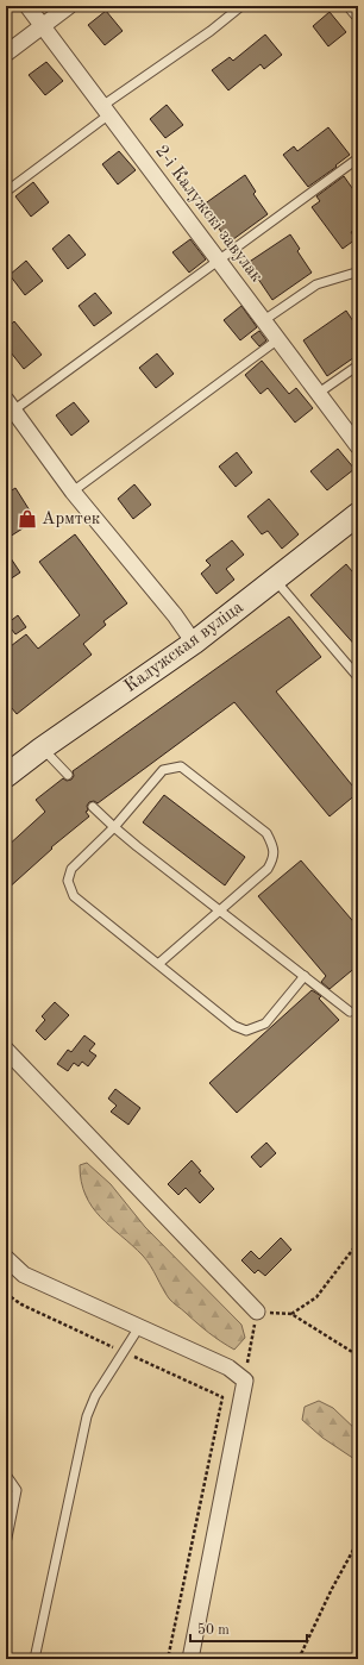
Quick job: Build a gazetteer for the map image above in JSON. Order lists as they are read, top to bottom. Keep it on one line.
{"streets":{"street":["2-і Калужскі завулак","Калужская вуліца"]},"places":{"shop":["Армтек"]},"scale_bar":"50 m"}
